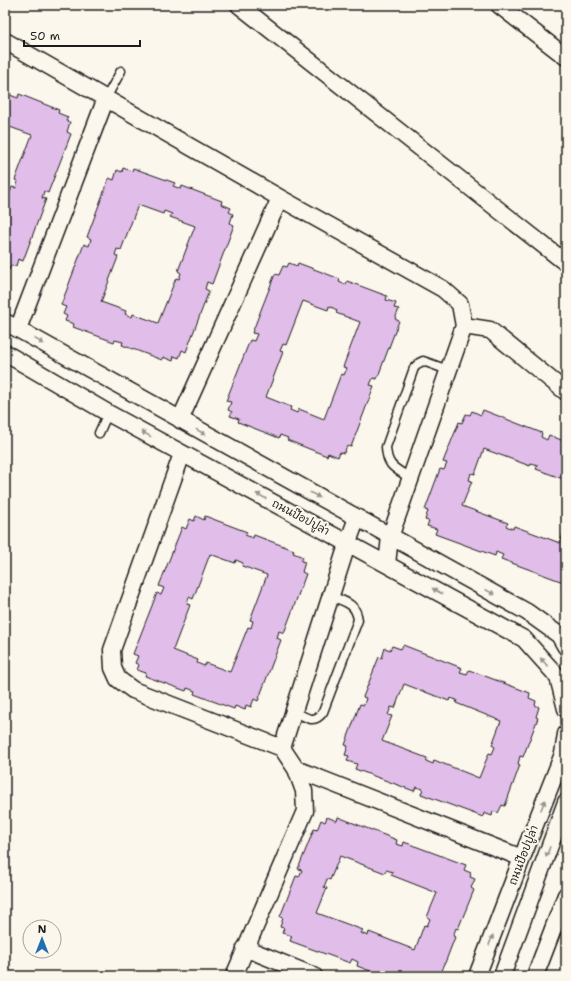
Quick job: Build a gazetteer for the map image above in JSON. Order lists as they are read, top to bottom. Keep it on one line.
{"streets":{"street":["ถนนป๊อปปูล่า"]},"scale_bar":"50 m","north":"top"}
